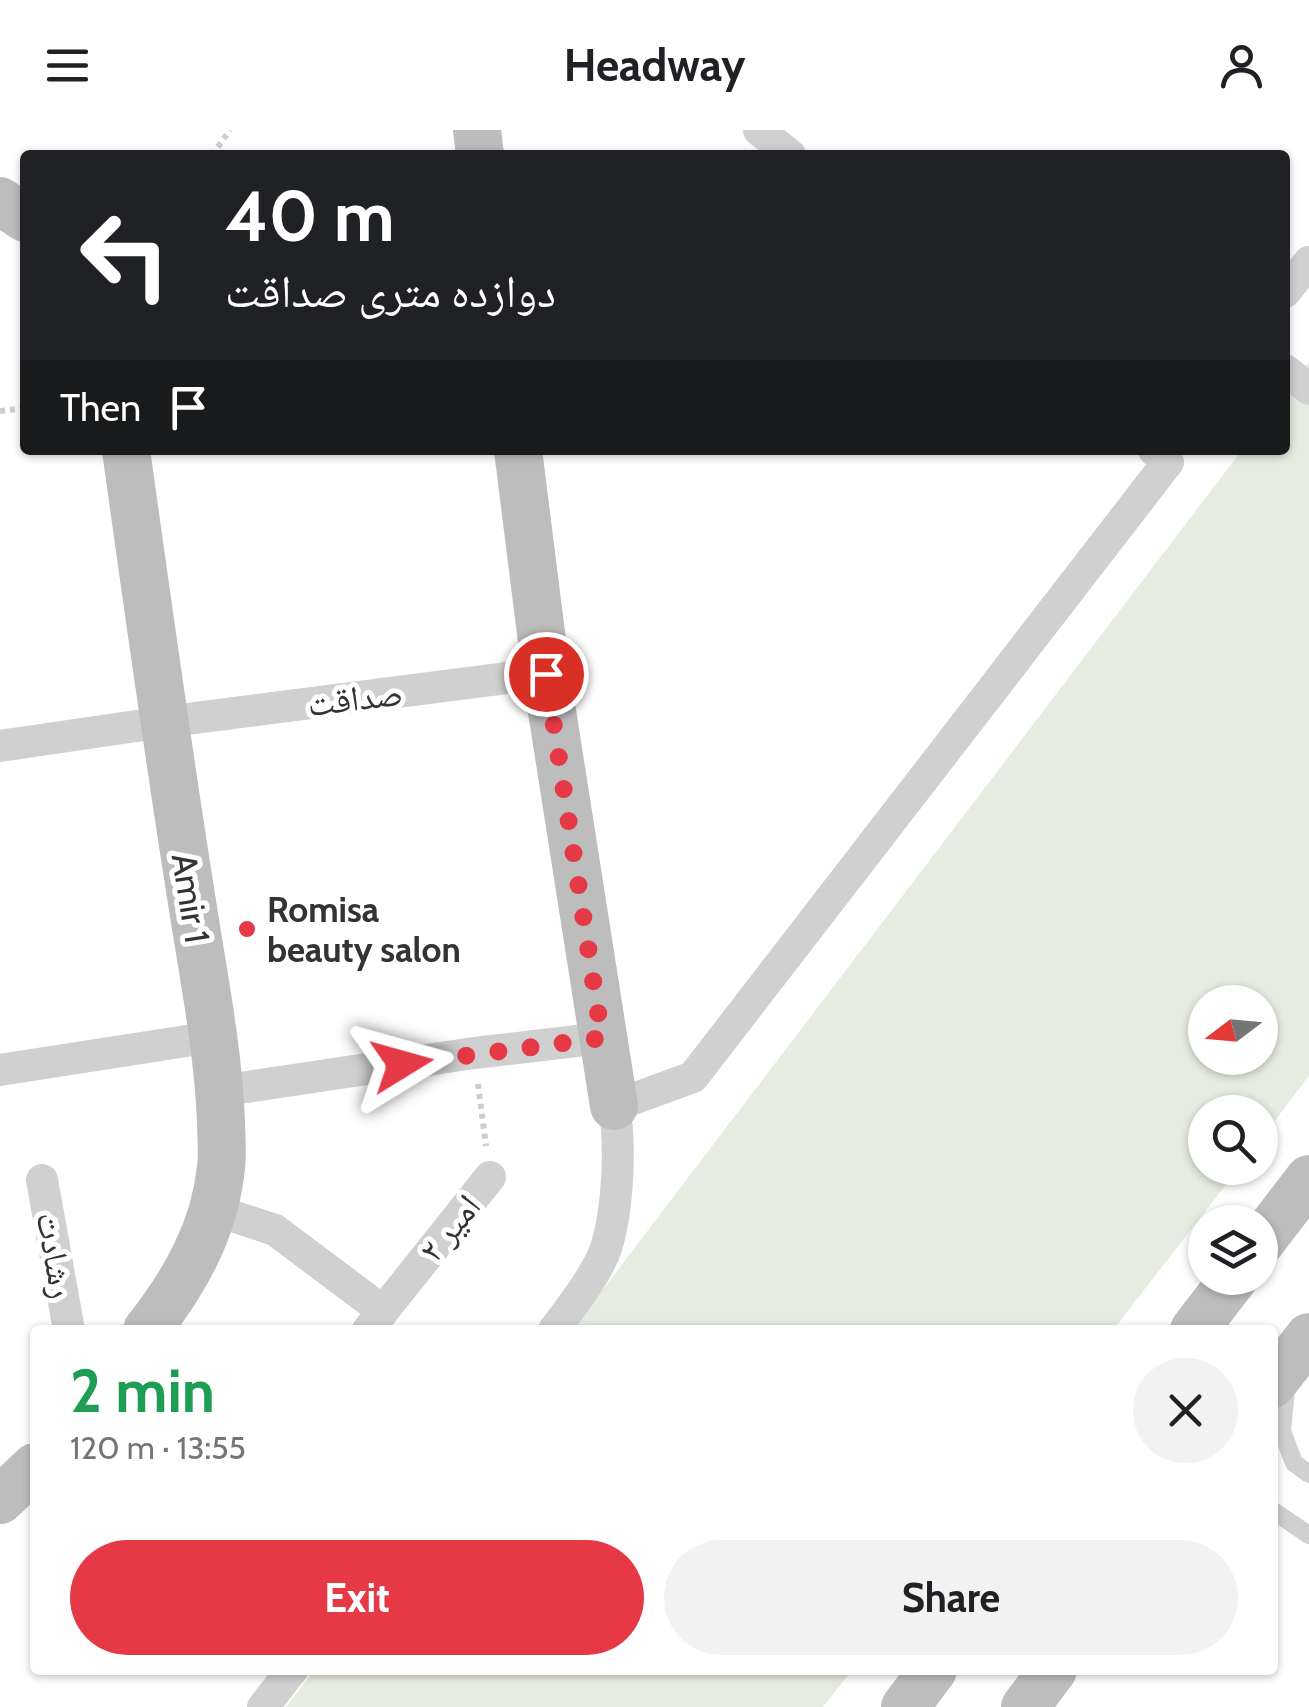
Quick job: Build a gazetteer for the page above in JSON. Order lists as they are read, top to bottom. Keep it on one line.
{"streets":{"street":["صداقت","Amir 1","امیر ۲","رشادت"]},"crossings":[["صداقت","Amir 1"]],"places":["Romisa beauty salon"],"north":"left","page":{"header":"Headway","turn":["40 m","دوازده متری صداقت"],"then":"Then","heading":["2 min","120 m · 13:55"],"buttons":["Exit","Share"]}}
